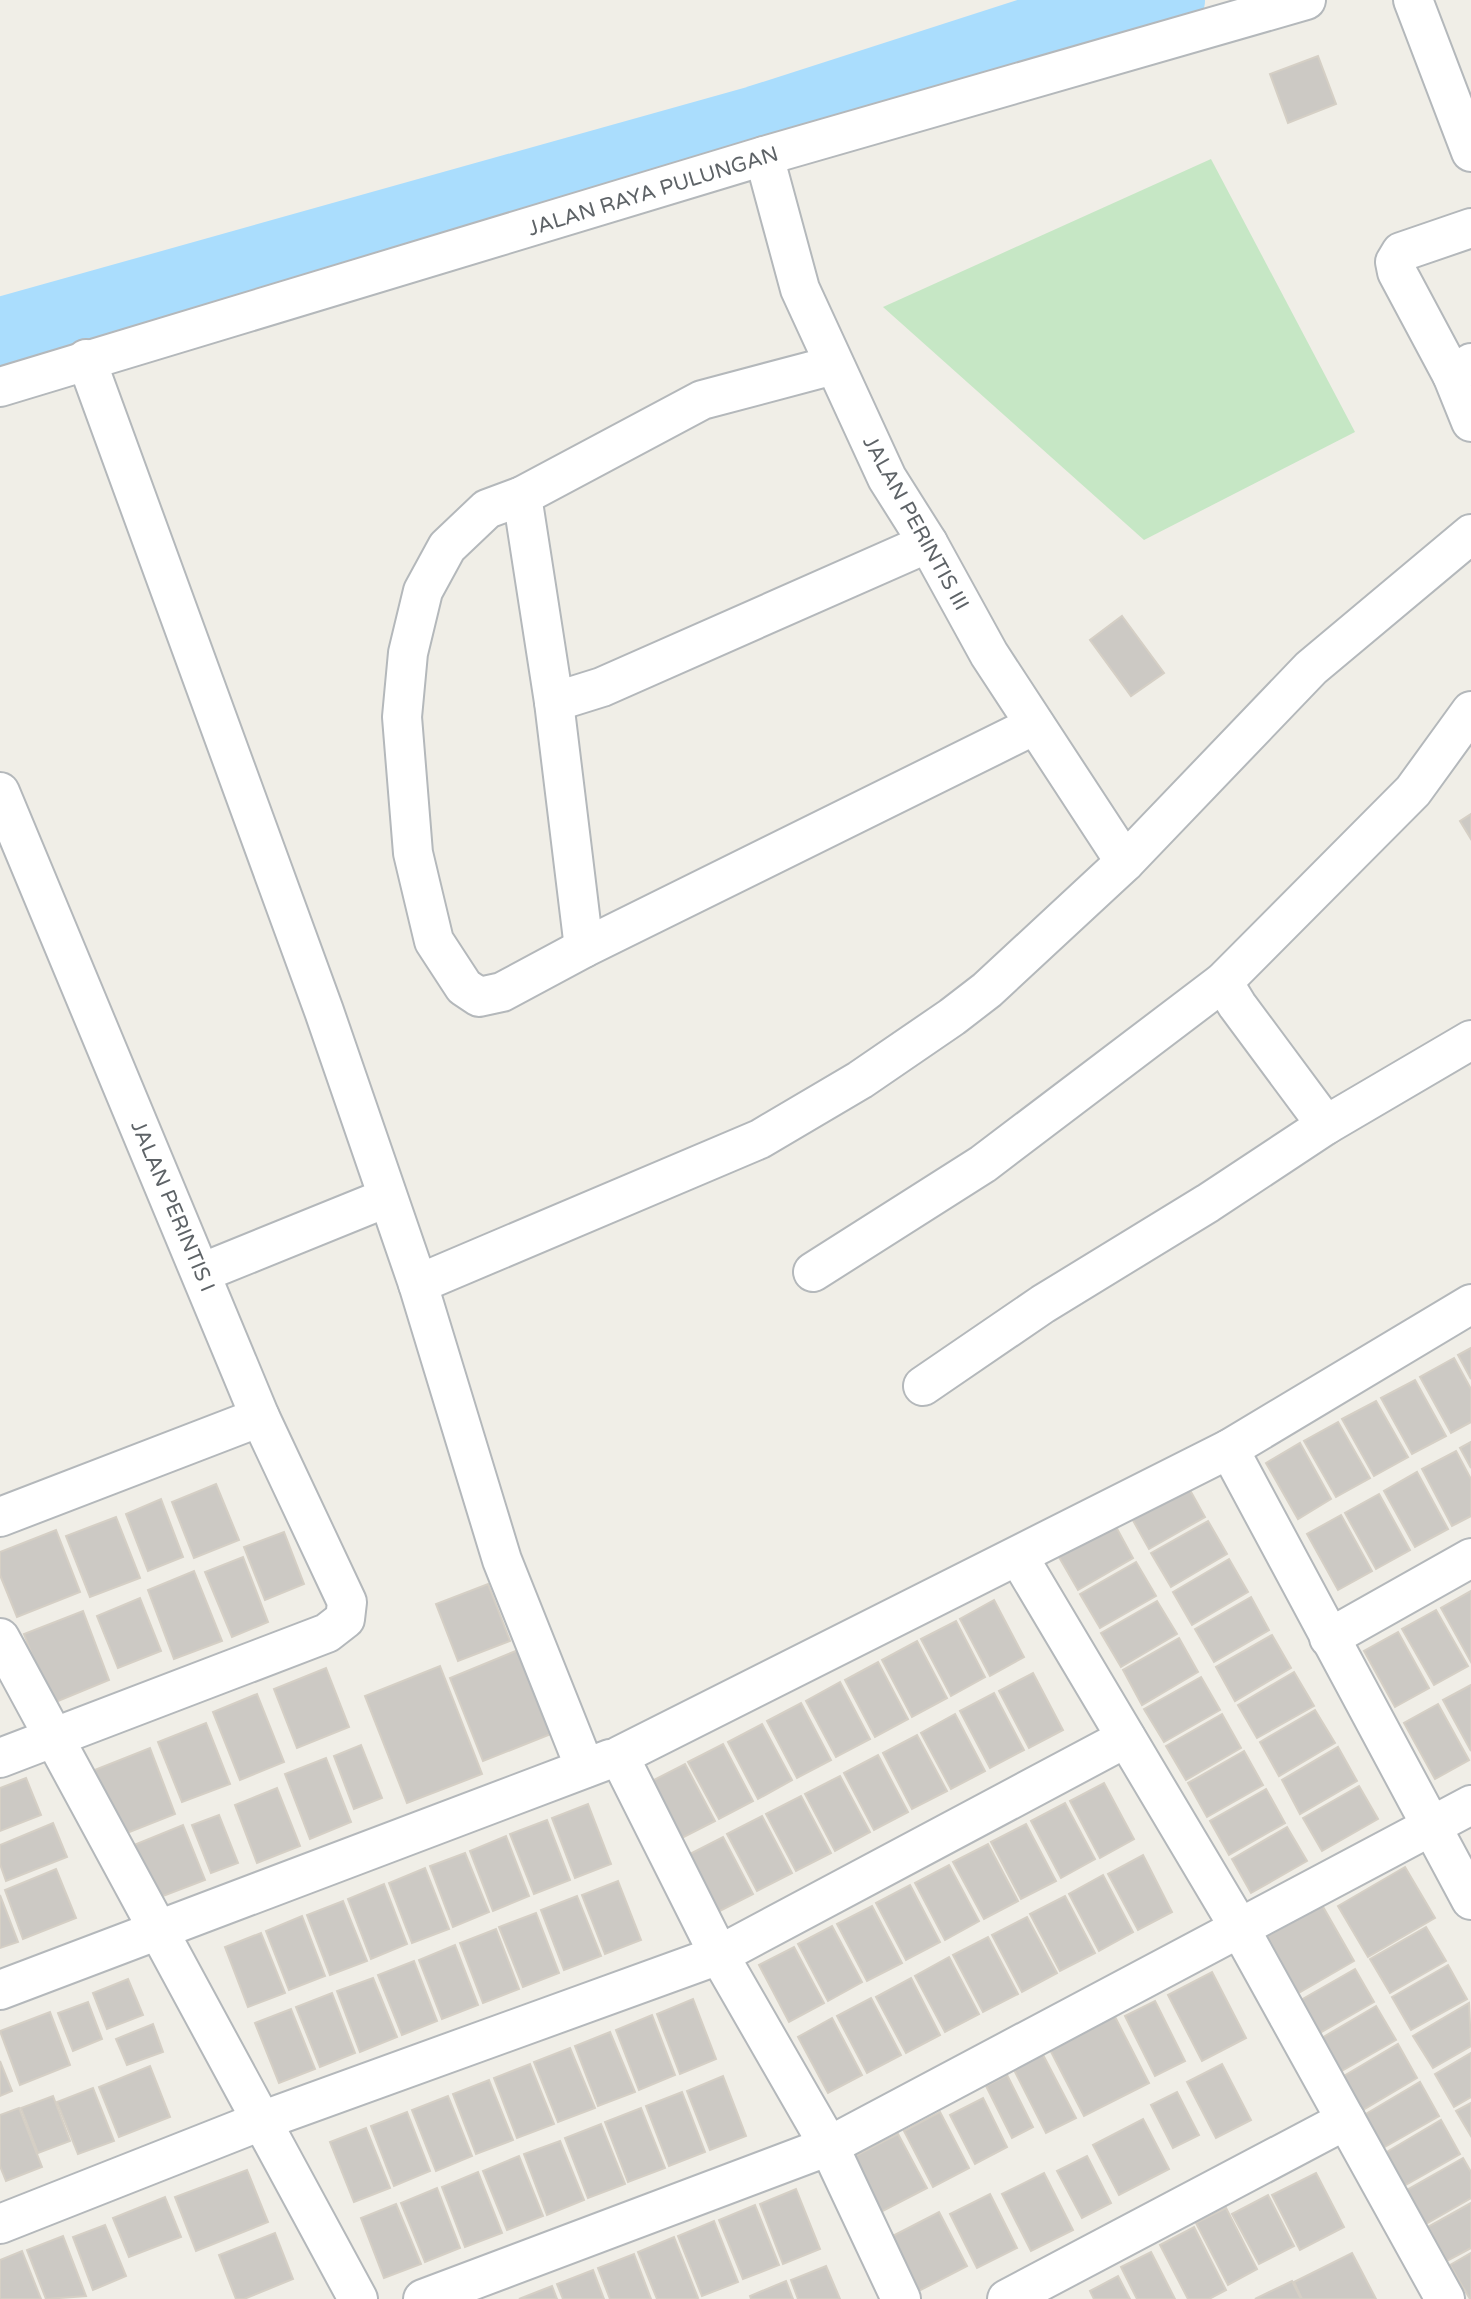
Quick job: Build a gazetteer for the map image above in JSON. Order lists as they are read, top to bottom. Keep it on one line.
{"streets":{"street":["JALAN RAYA PULUNGAN","JALAN PERINTIS III","JALAN PERINTIS I"]},"crossings":[["JALAN RAYA PULUNGAN","JALAN PERINTIS III"]]}
